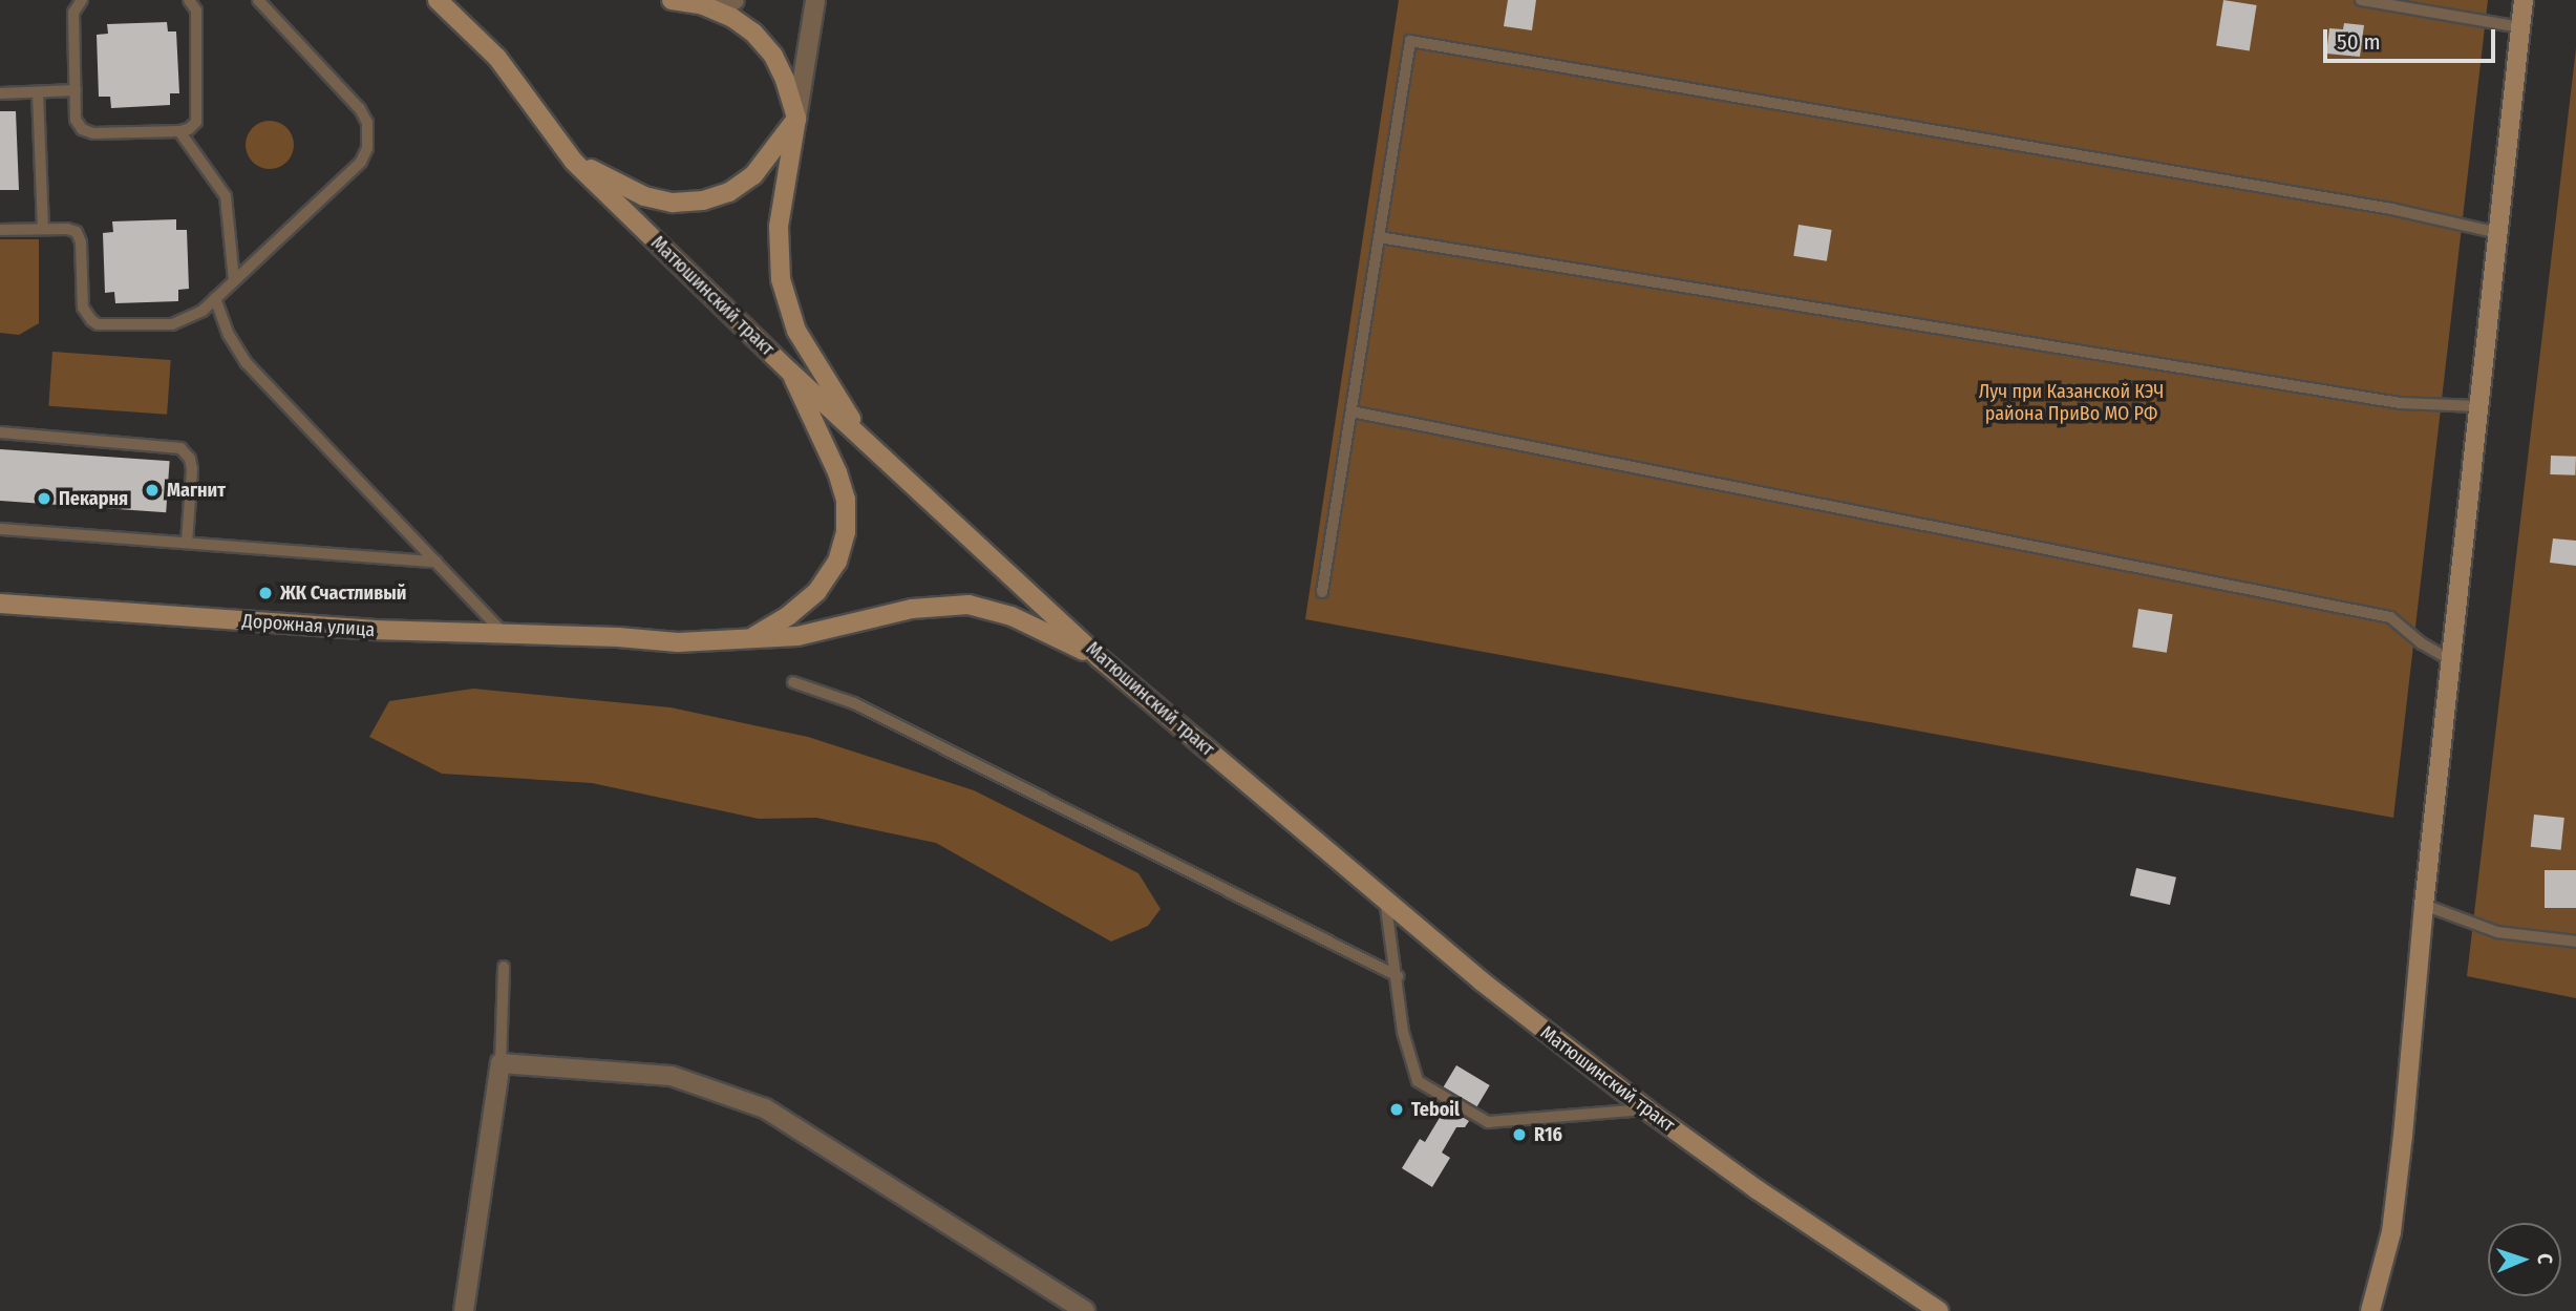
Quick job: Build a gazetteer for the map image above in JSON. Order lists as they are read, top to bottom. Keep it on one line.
{"streets":{"street":["Матюшинский тракт","Дорожная улица"]},"crossings":[["Матюшинский тракт","Дорожная улица"]],"parks":["Луч при Казанской КЭЧ района ПриВо МО РФ"],"places":["Магнит","Пекарня","ЖК Счастливый","Teboil","R16"],"scale_bar":"50 m","north":"right"}
